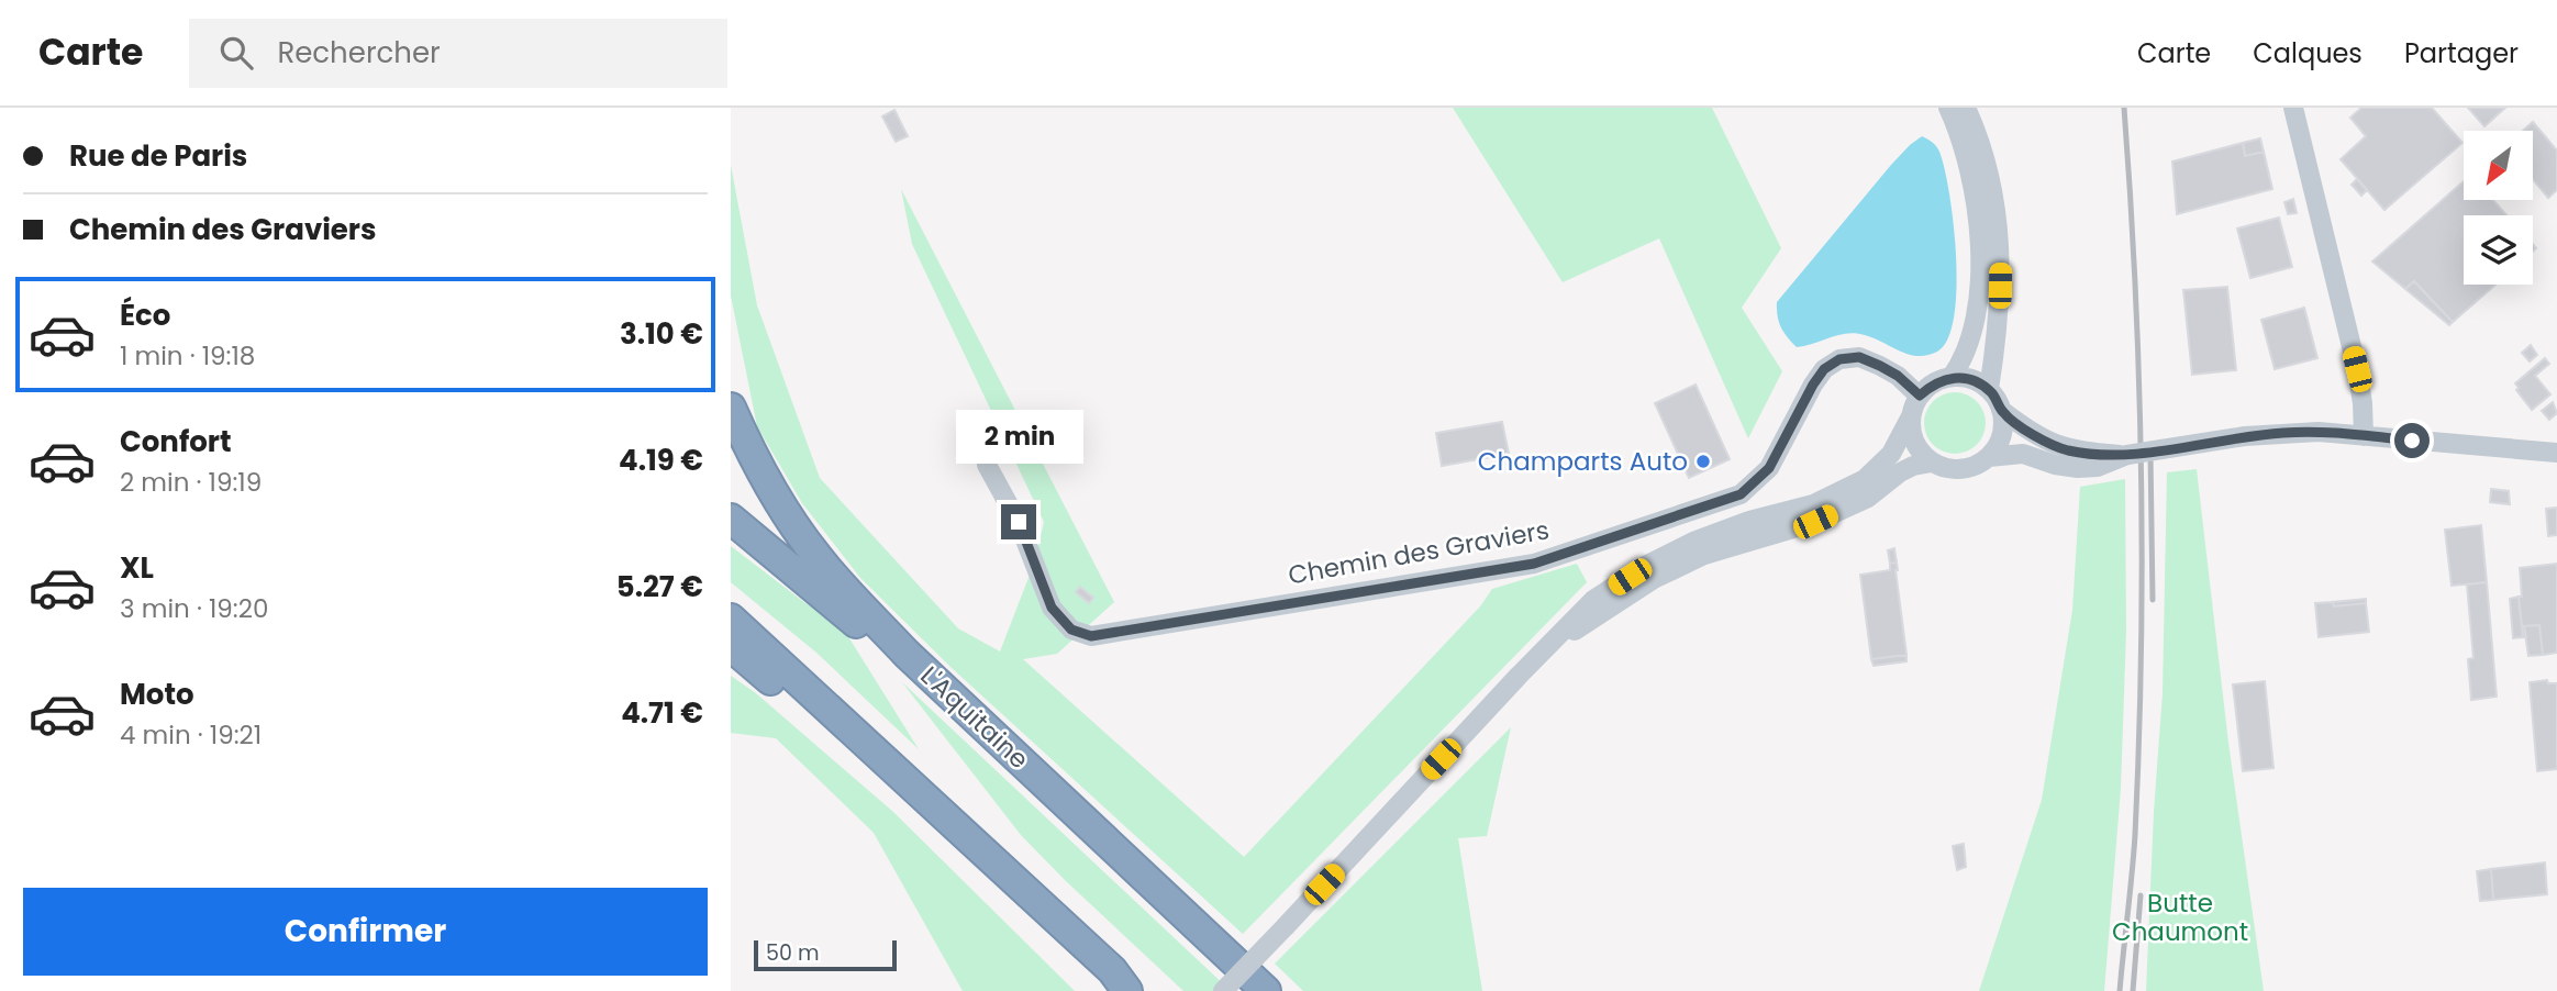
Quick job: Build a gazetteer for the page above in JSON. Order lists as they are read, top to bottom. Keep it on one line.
{"streets":{"highway":["L'Aquitaine"],"street":["Chemin des Graviers"]},"parks":["Butte Chaumont"],"places":["Champarts Auto"],"scale_bar":"50 m","north":"bottom left","page":{"header":"Carte","search":"Rechercher","nav":["Carte","Calques","Partager"],"banner":["Rue de Paris","Chemin des Graviers"],"list":[{"name":"Éco","note":"1 min · 19:18","value":"3.10 €"},{"name":"Confort","note":"2 min · 19:19","value":"4.19 €"},{"name":"XL","note":"3 min · 19:20","value":"5.27 €"},{"name":"Moto","note":"4 min · 19:21","value":"4.71 €"}],"bubble":"2 min","buttons":"Confirmer","scale":"50 m"}}
